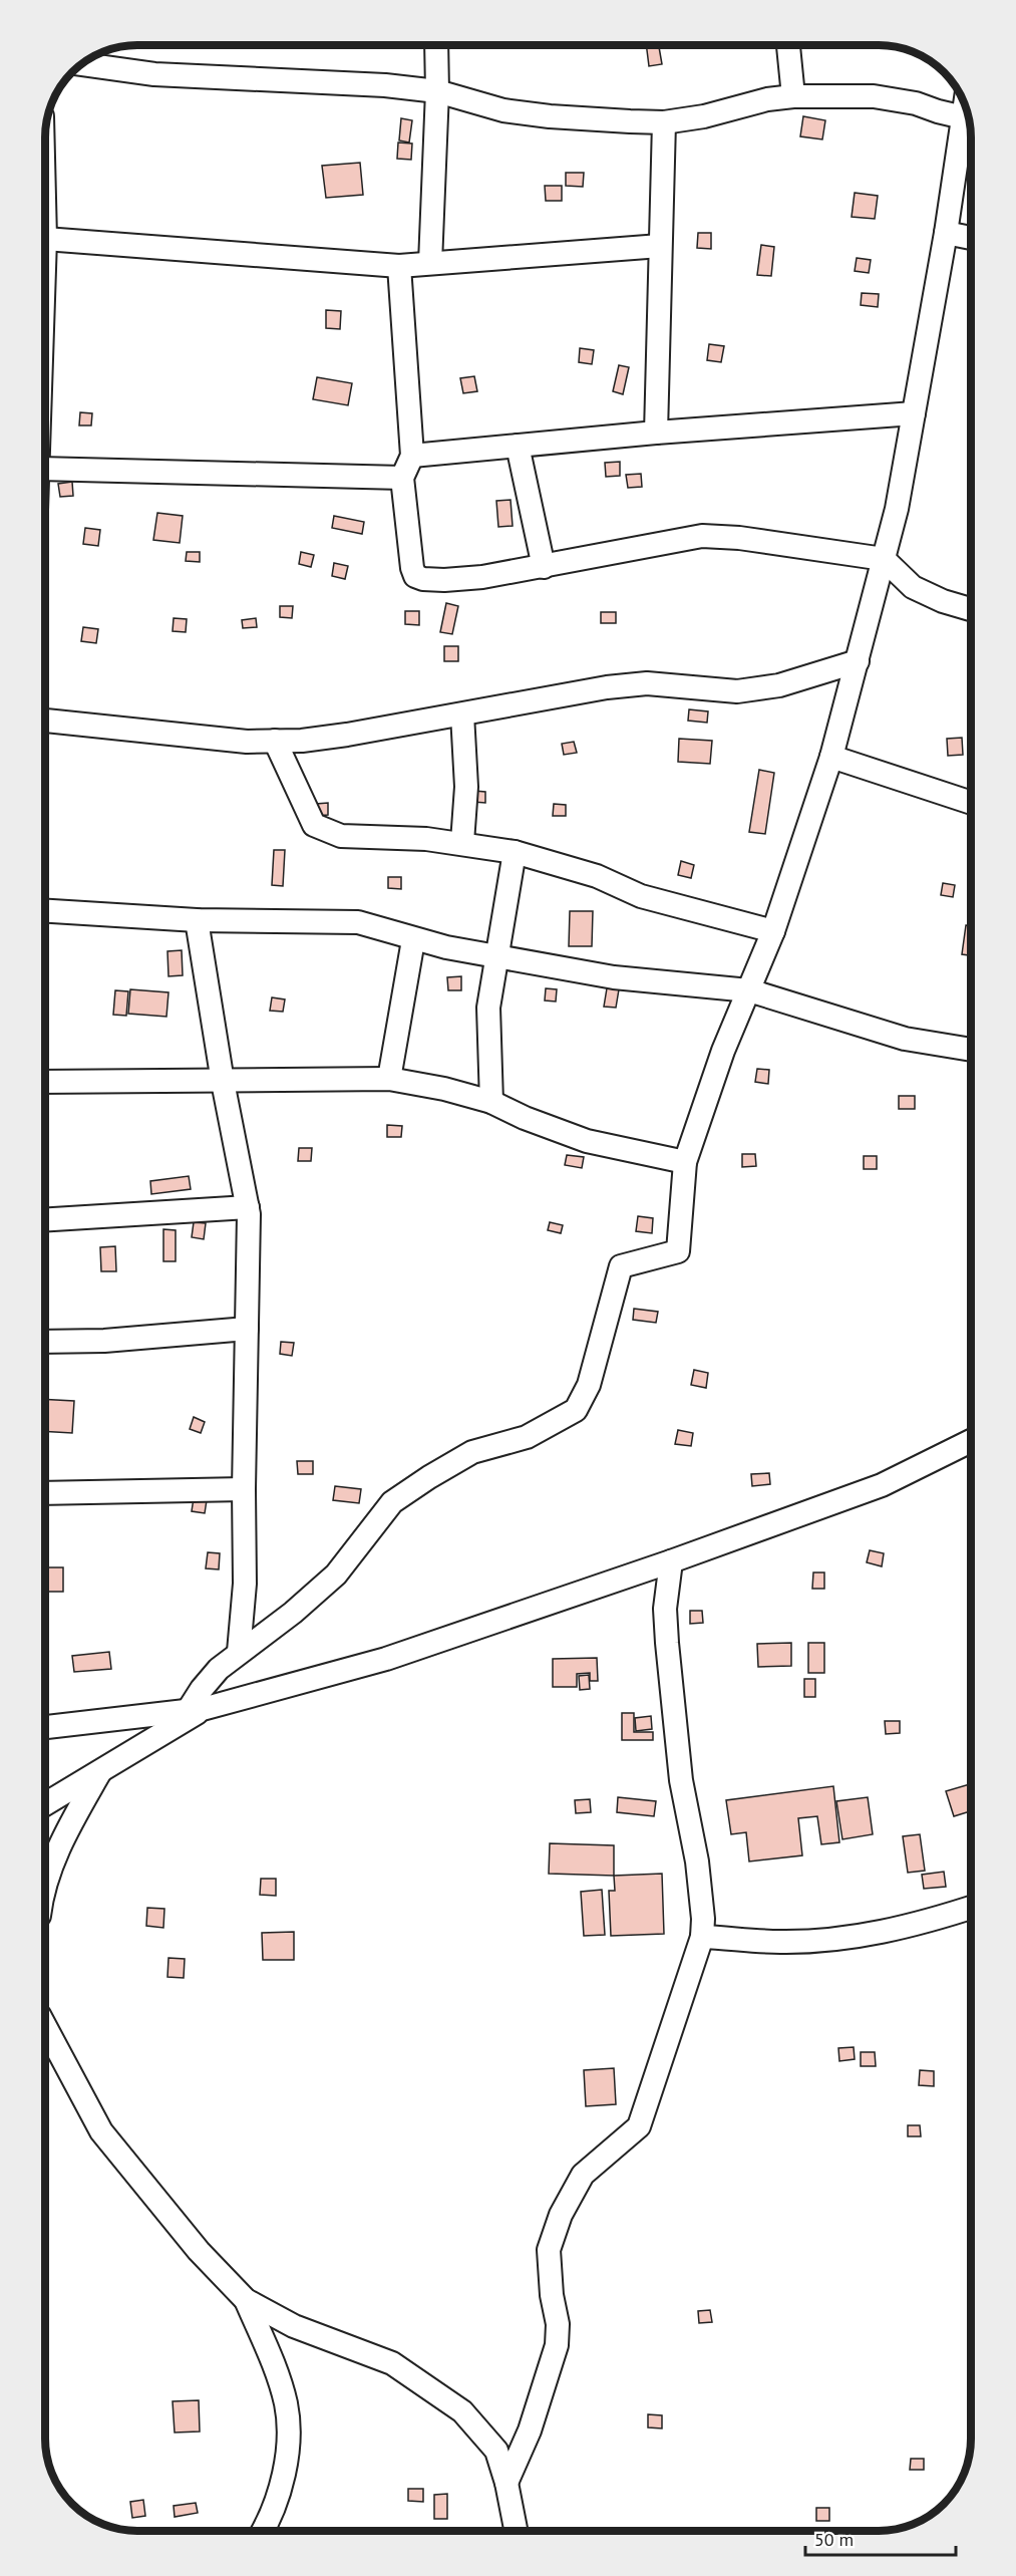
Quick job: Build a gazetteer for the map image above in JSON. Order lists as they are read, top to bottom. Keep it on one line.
{"scale_bar":"50 m"}
